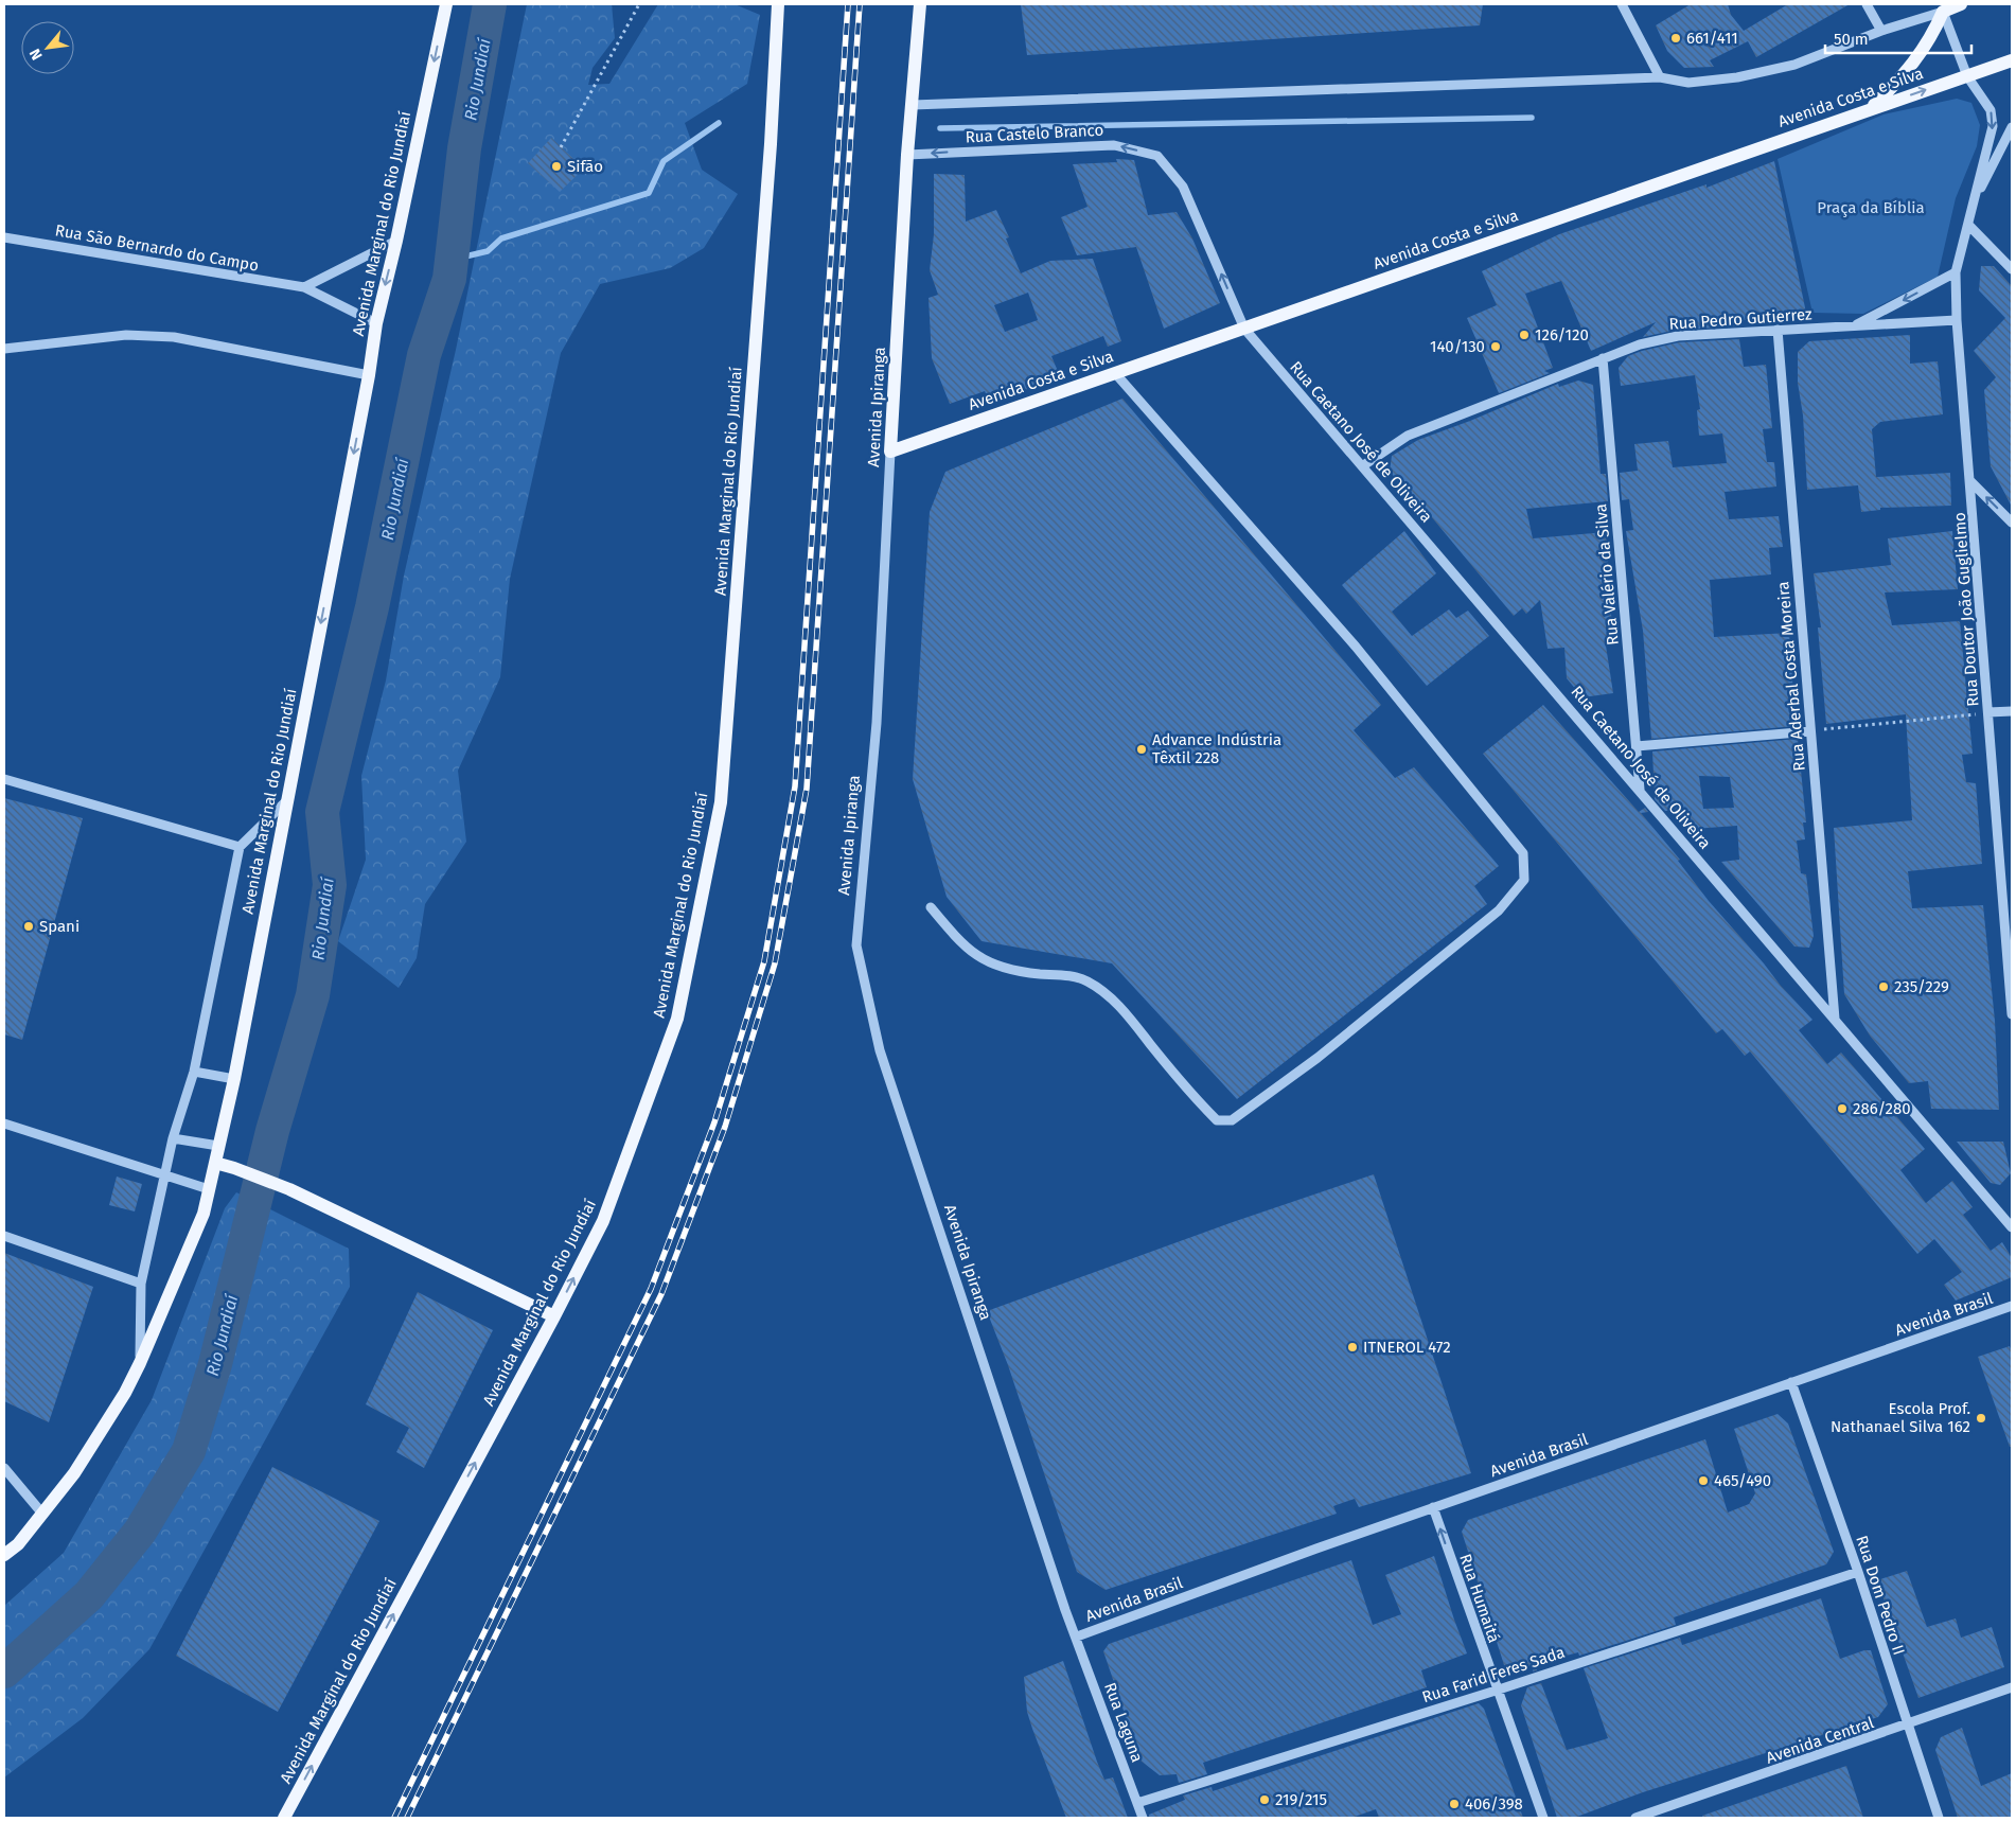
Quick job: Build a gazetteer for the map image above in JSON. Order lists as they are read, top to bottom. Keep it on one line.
{"streets":{"main road":["Avenida Costa e Silva","Avenida Marginal do Rio Jundiaí","Avenida Ipiranga"],"street":["Rua Castelo Branco","Rua São Bernardo do Campo","Rua Pedro Gutierrez","Rua Caetano José de Oliveira","Rua Valério da Silva","Rua Doutor João Guglielmo","Rua Aderbal Costa Moreira","Avenida Brasil","Rua Dom Pedro II","Rua Humaitá","Rua Farid Feres Sada","Rua Laguna","Avenida Central"]},"crossings":[["Avenida Costa e Silva","Rua Castelo Branco"],["Avenida Costa e Silva","Avenida Ipiranga"],["Avenida Costa e Silva","Rua Caetano José de Oliveira"],["Avenida Costa e Silva","Rua Doutor João Guglielmo"],["Rua Castelo Branco","Avenida Ipiranga"],["Rua Castelo Branco","Rua Caetano José de Oliveira"],["Avenida Marginal do Rio Jundiaí","Rua São Bernardo do Campo"],["Rua Pedro Gutierrez","Rua Caetano José de Oliveira"],["Rua Pedro Gutierrez","Rua Valério da Silva"],["Rua Pedro Gutierrez","Rua Doutor João Guglielmo"],["Rua Pedro Gutierrez","Rua Aderbal Costa Moreira"],["Avenida Ipiranga","Avenida Brasil"],["Avenida Ipiranga","Rua Laguna"],["Rua Caetano José de Oliveira","Rua Valério da Silva"],["Rua Caetano José de Oliveira","Rua Aderbal Costa Moreira"],["Avenida Brasil","Rua Dom Pedro II"],["Avenida Brasil","Rua Humaitá"],["Avenida Brasil","Rua Laguna"],["Rua Dom Pedro II","Rua Farid Feres Sada"],["Rua Dom Pedro II","Avenida Central"],["Rua Humaitá","Rua Farid Feres Sada"],["Rua Farid Feres Sada","Rua Laguna"]],"one_way":["Rua Castelo Branco","Rua Humaitá"],"water":["Rio Jundiaí"],"parks":["Praça da Bíblia"],"places":["661/411","Sifão","126/120","140/130","Advance Indústria Têxtil 228","Spani","235/229","286/280","ITNEROL 472","Escola Prof. Nathanael Silva 162","465/490","219/215","406/398"],"scale_bar":"50 m","north":"bottom left"}
